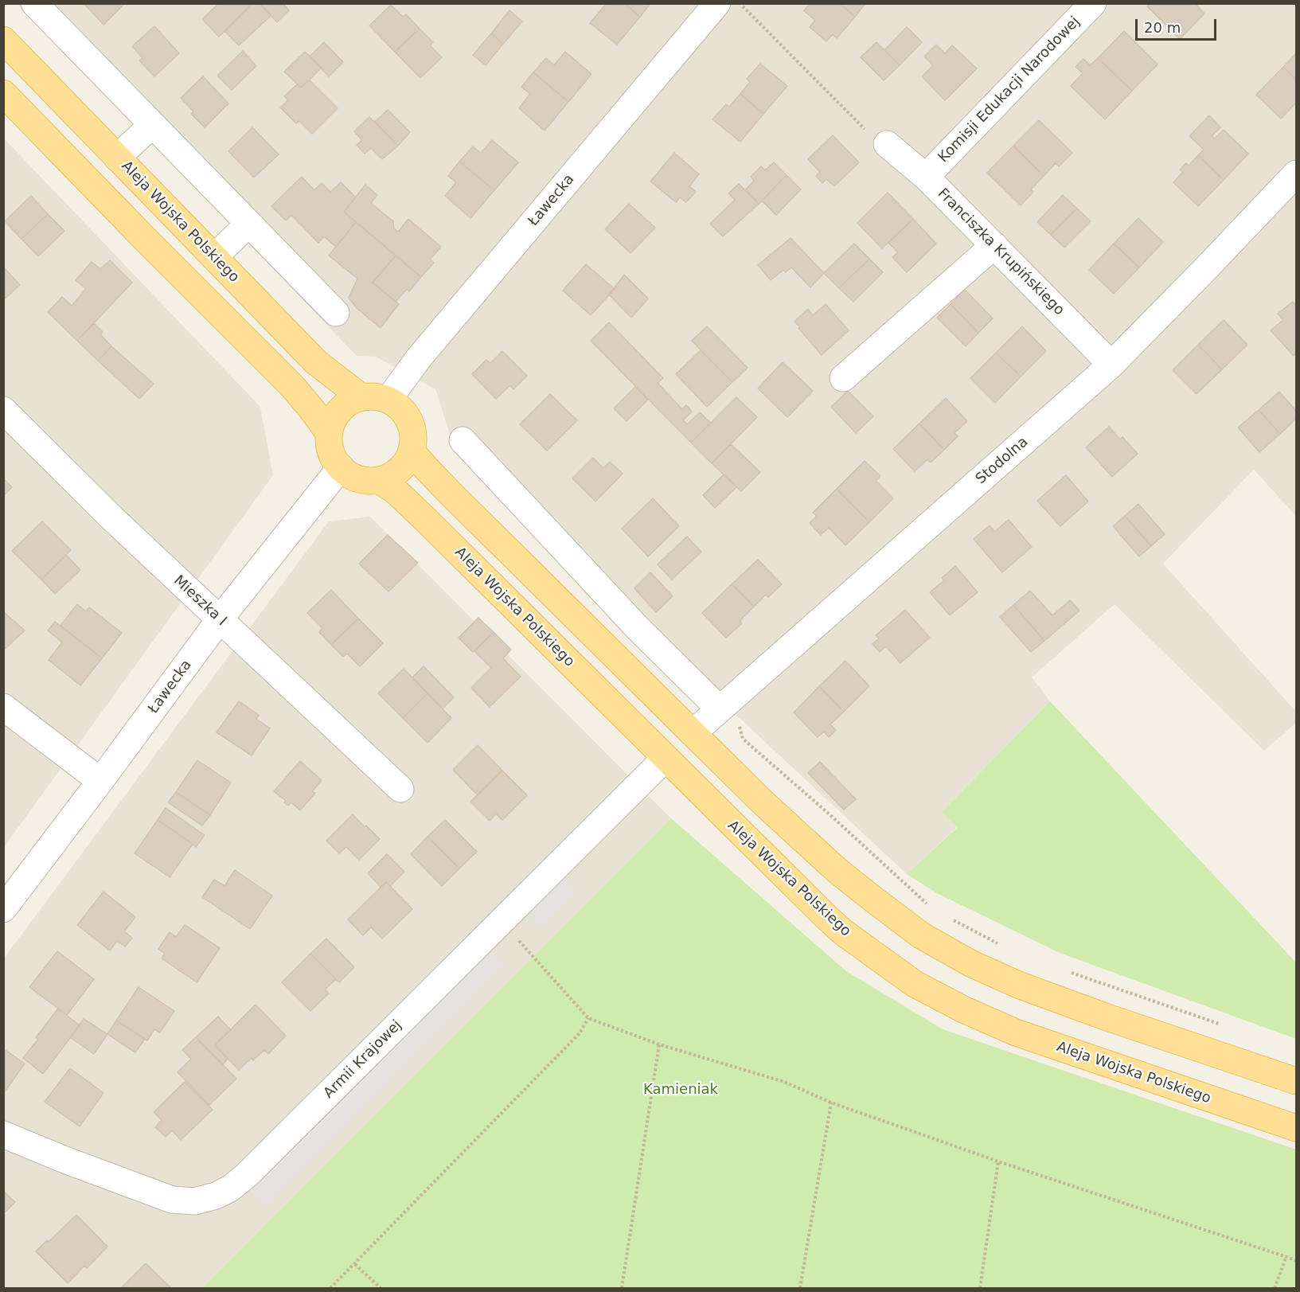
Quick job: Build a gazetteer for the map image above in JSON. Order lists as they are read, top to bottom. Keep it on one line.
{"streets":{"main road":["Aleja Wojska Polskiego"],"street":["Komisji Edukacji Narodowej","Ławecka","Franciszka Krupińskiego","Stodolna","Mieszka I","Armii Krajowej"]},"crossings":[["Komisji Edukacji Narodowej","Franciszka Krupińskiego"],["Ławecka","Aleja Wojska Polskiego"],["Ławecka","Mieszka I"],["Aleja Wojska Polskiego","Armii Krajowej"],["Franciszka Krupińskiego","Stodolna"]],"parks":["Kamieniak"],"scale_bar":"20 m"}
